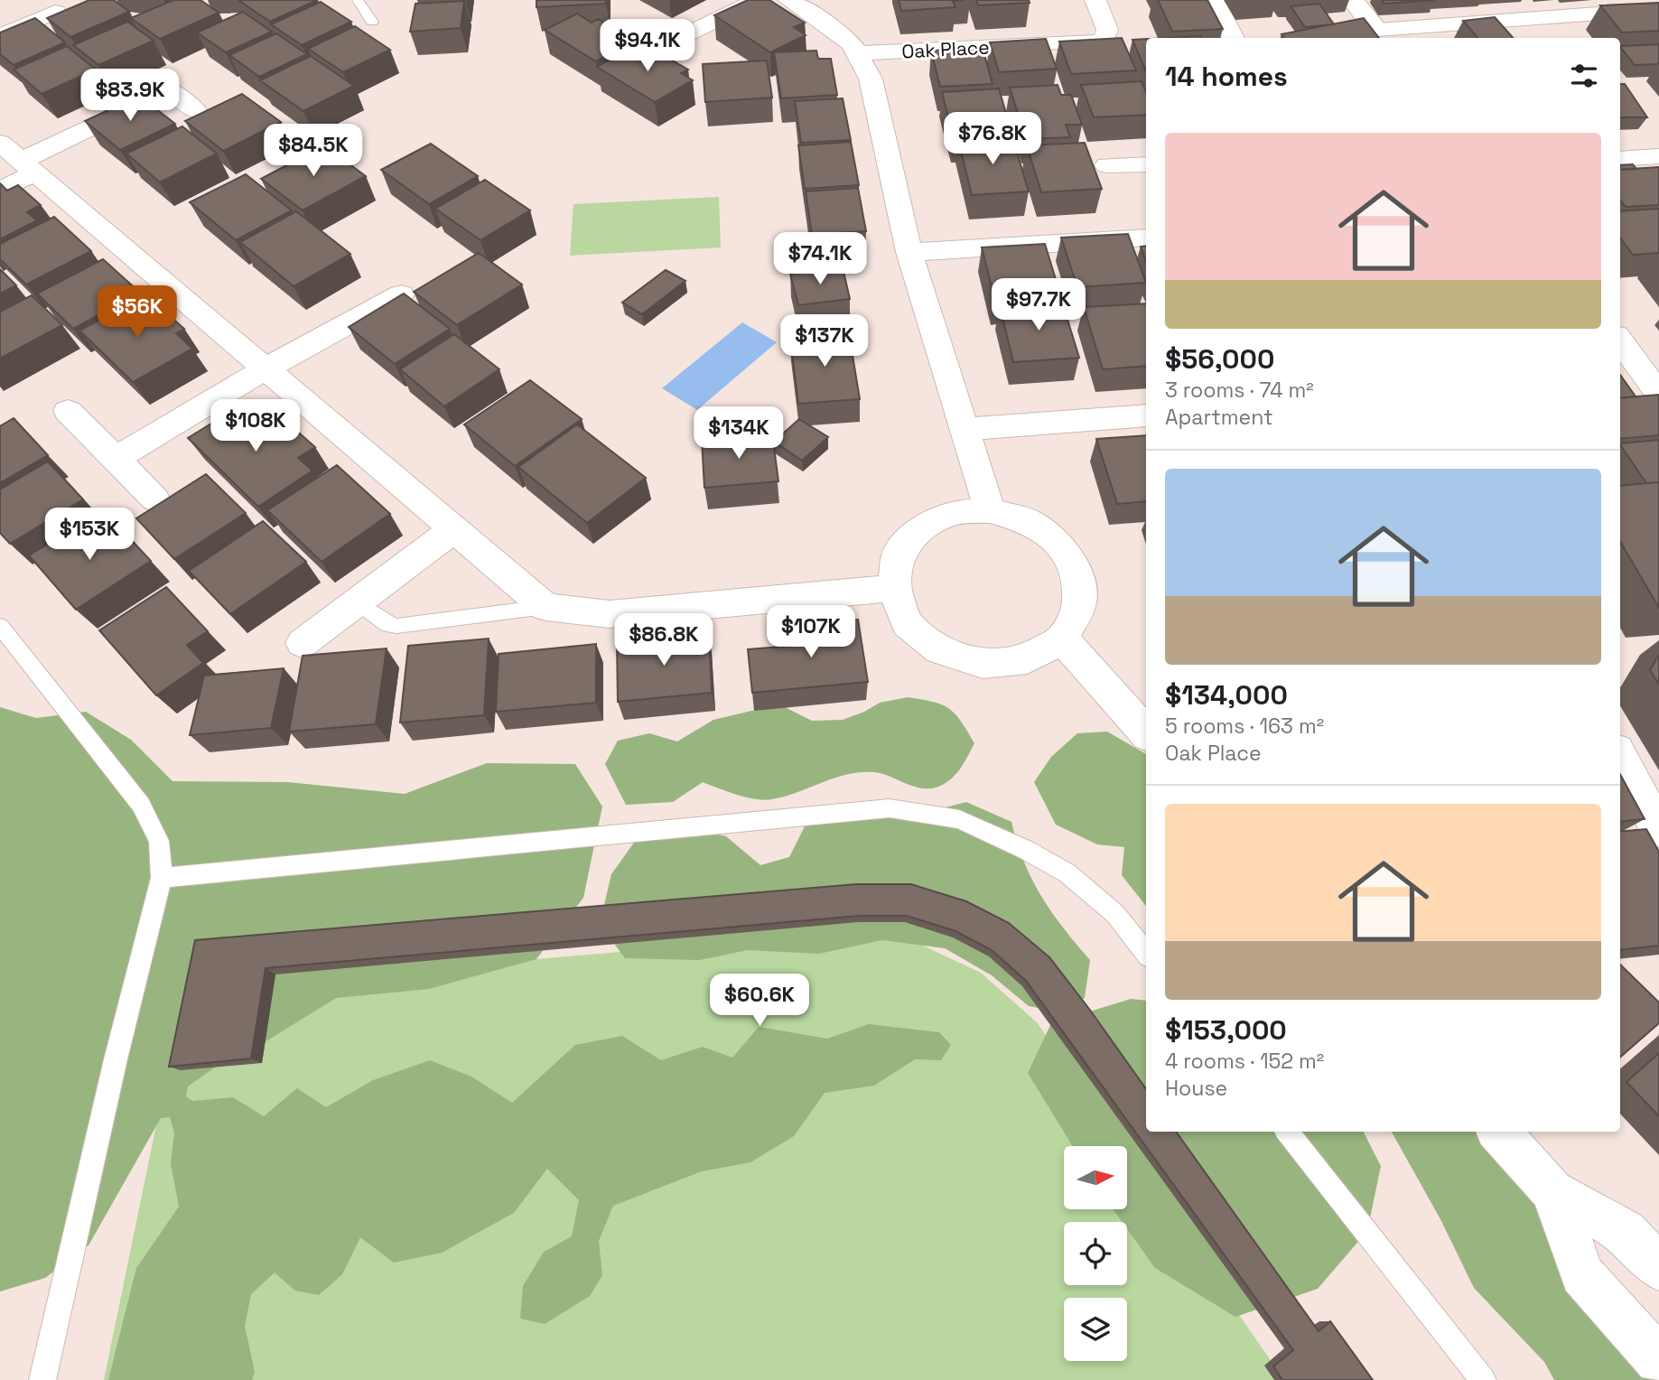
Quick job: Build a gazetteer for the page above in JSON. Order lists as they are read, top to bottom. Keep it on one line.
{"streets":{"street":["Oak Place"]},"north":"right","page":{"price":["$94.1K","$83.9K","$76.8K","$84.5K","$74.1K","$97.7K","$56K","$137K","$108K","$134K","$153K","$107K","$86.8K","$60.6K"],"heading":"14 homes","list":[{"name":"$56,000","note":"3 rooms · 74 m² · Apartment"},{"name":"$134,000","note":"5 rooms · 163 m² · Oak Place"},{"name":"$153,000","note":"4 rooms · 152 m² · House"}]}}
